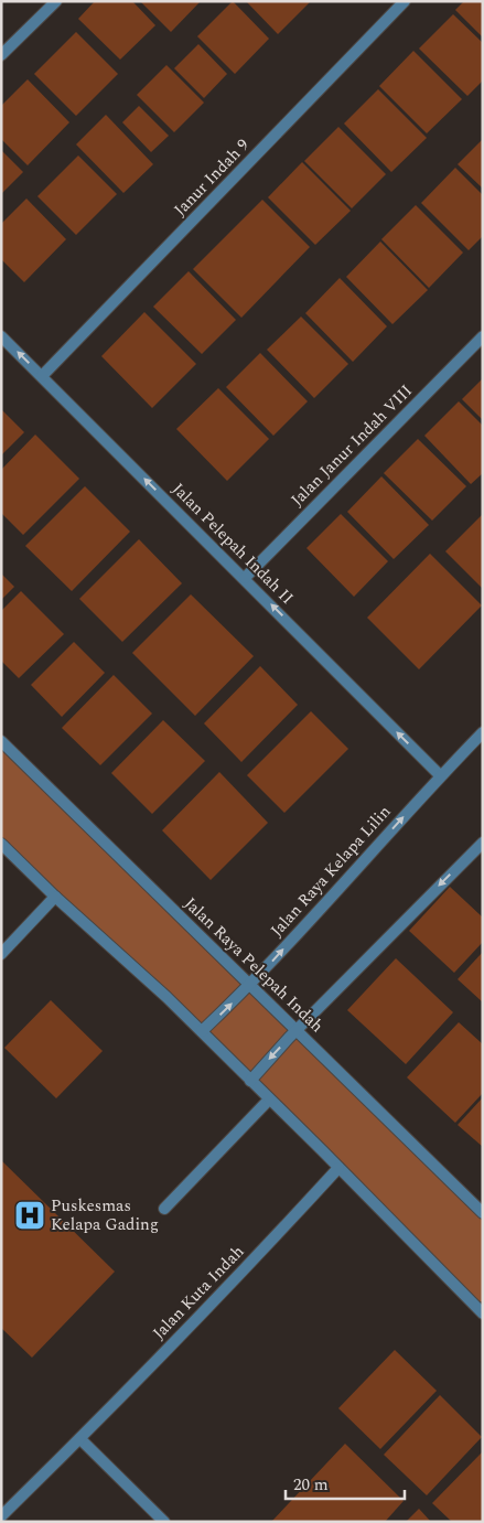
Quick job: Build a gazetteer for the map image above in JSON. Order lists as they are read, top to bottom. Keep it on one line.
{"streets":{"street":["Janur Indah 9","Jalan Janur Indah VIII","Jalan Pelepah Indah II","Jalan Raya Kelapa Lilin","Jalan Raya Pelepah Indah","Jalan Kuta Indah"]},"crossings":[["Janur Indah 9","Jalan Pelepah Indah II"],["Jalan Janur Indah VIII","Jalan Pelepah Indah II"],["Jalan Pelepah Indah II","Jalan Raya Kelapa Lilin"],["Jalan Raya Kelapa Lilin","Jalan Raya Pelepah Indah"]],"one_way":["Jalan Pelepah Indah II"],"places":{"hospital":["Puskesmas Kelapa Gading"]},"scale_bar":"20 m"}
